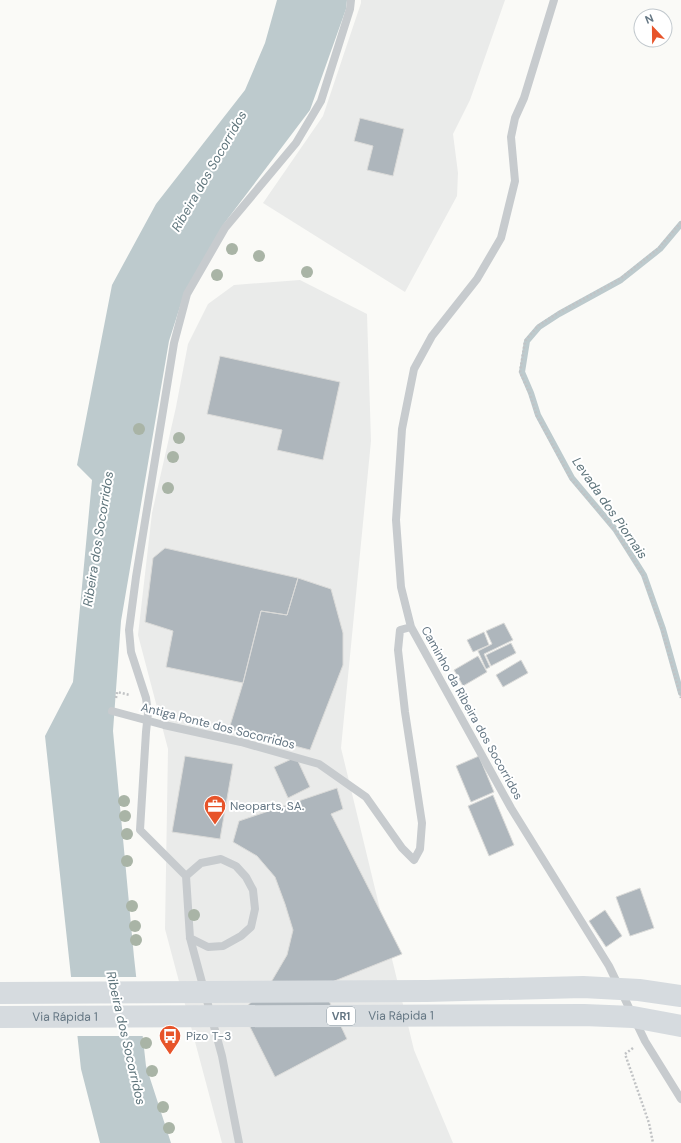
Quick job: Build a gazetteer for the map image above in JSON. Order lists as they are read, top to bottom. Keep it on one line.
{"streets":{"highway":["VR1","Via Rápida 1"],"lane":["Caminho da Ribeira dos Socorridos","Antiga Ponte dos Socorridos"]},"crossings":[["Caminho da Ribeira dos Socorridos","Antiga Ponte dos Socorridos"]],"water":["Ribeira dos Socorridos","Levada dos Piornais"],"places":{"office":["Neoparts, SA."],"bus stop":["Pizo T-3"]},"north":"top"}
